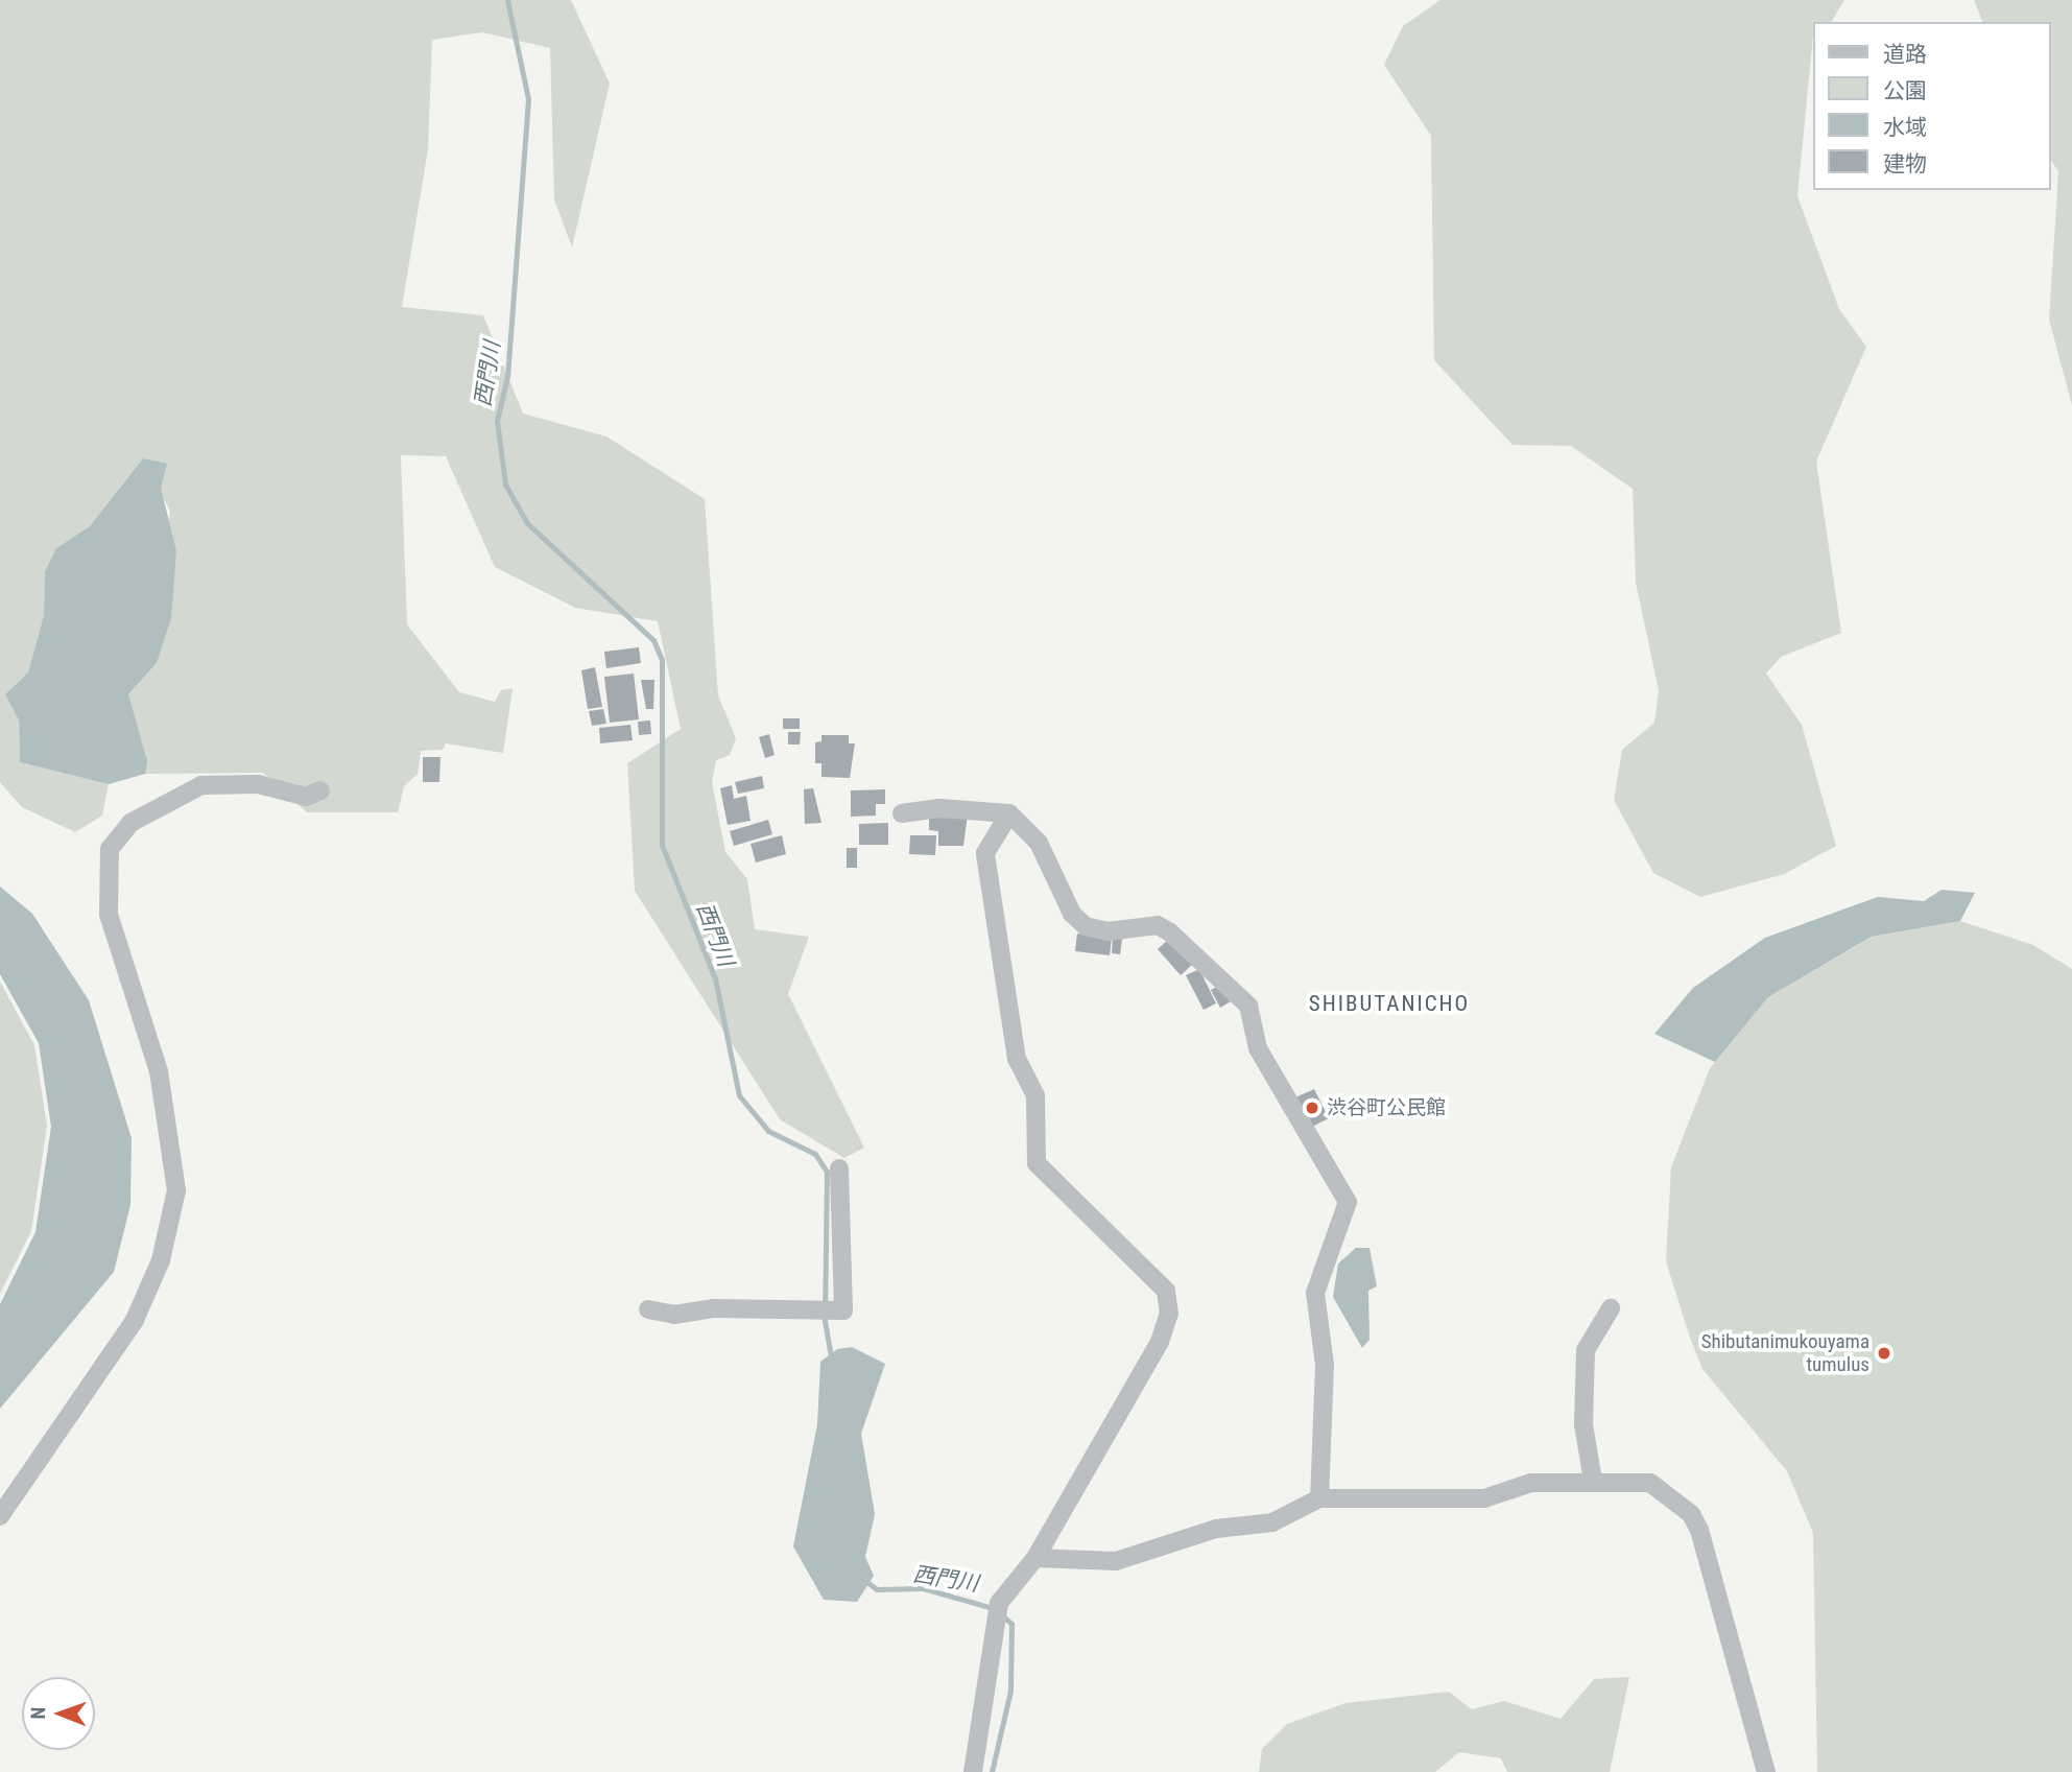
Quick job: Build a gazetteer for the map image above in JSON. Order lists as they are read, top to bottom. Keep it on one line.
{"districts":["SHIBUTANICHO"],"water":["西門川"],"places":["渋谷町公民館","Shibutanimukouyama tumulus"],"legend":["道路","公園","水域","建物"],"north":"left"}
